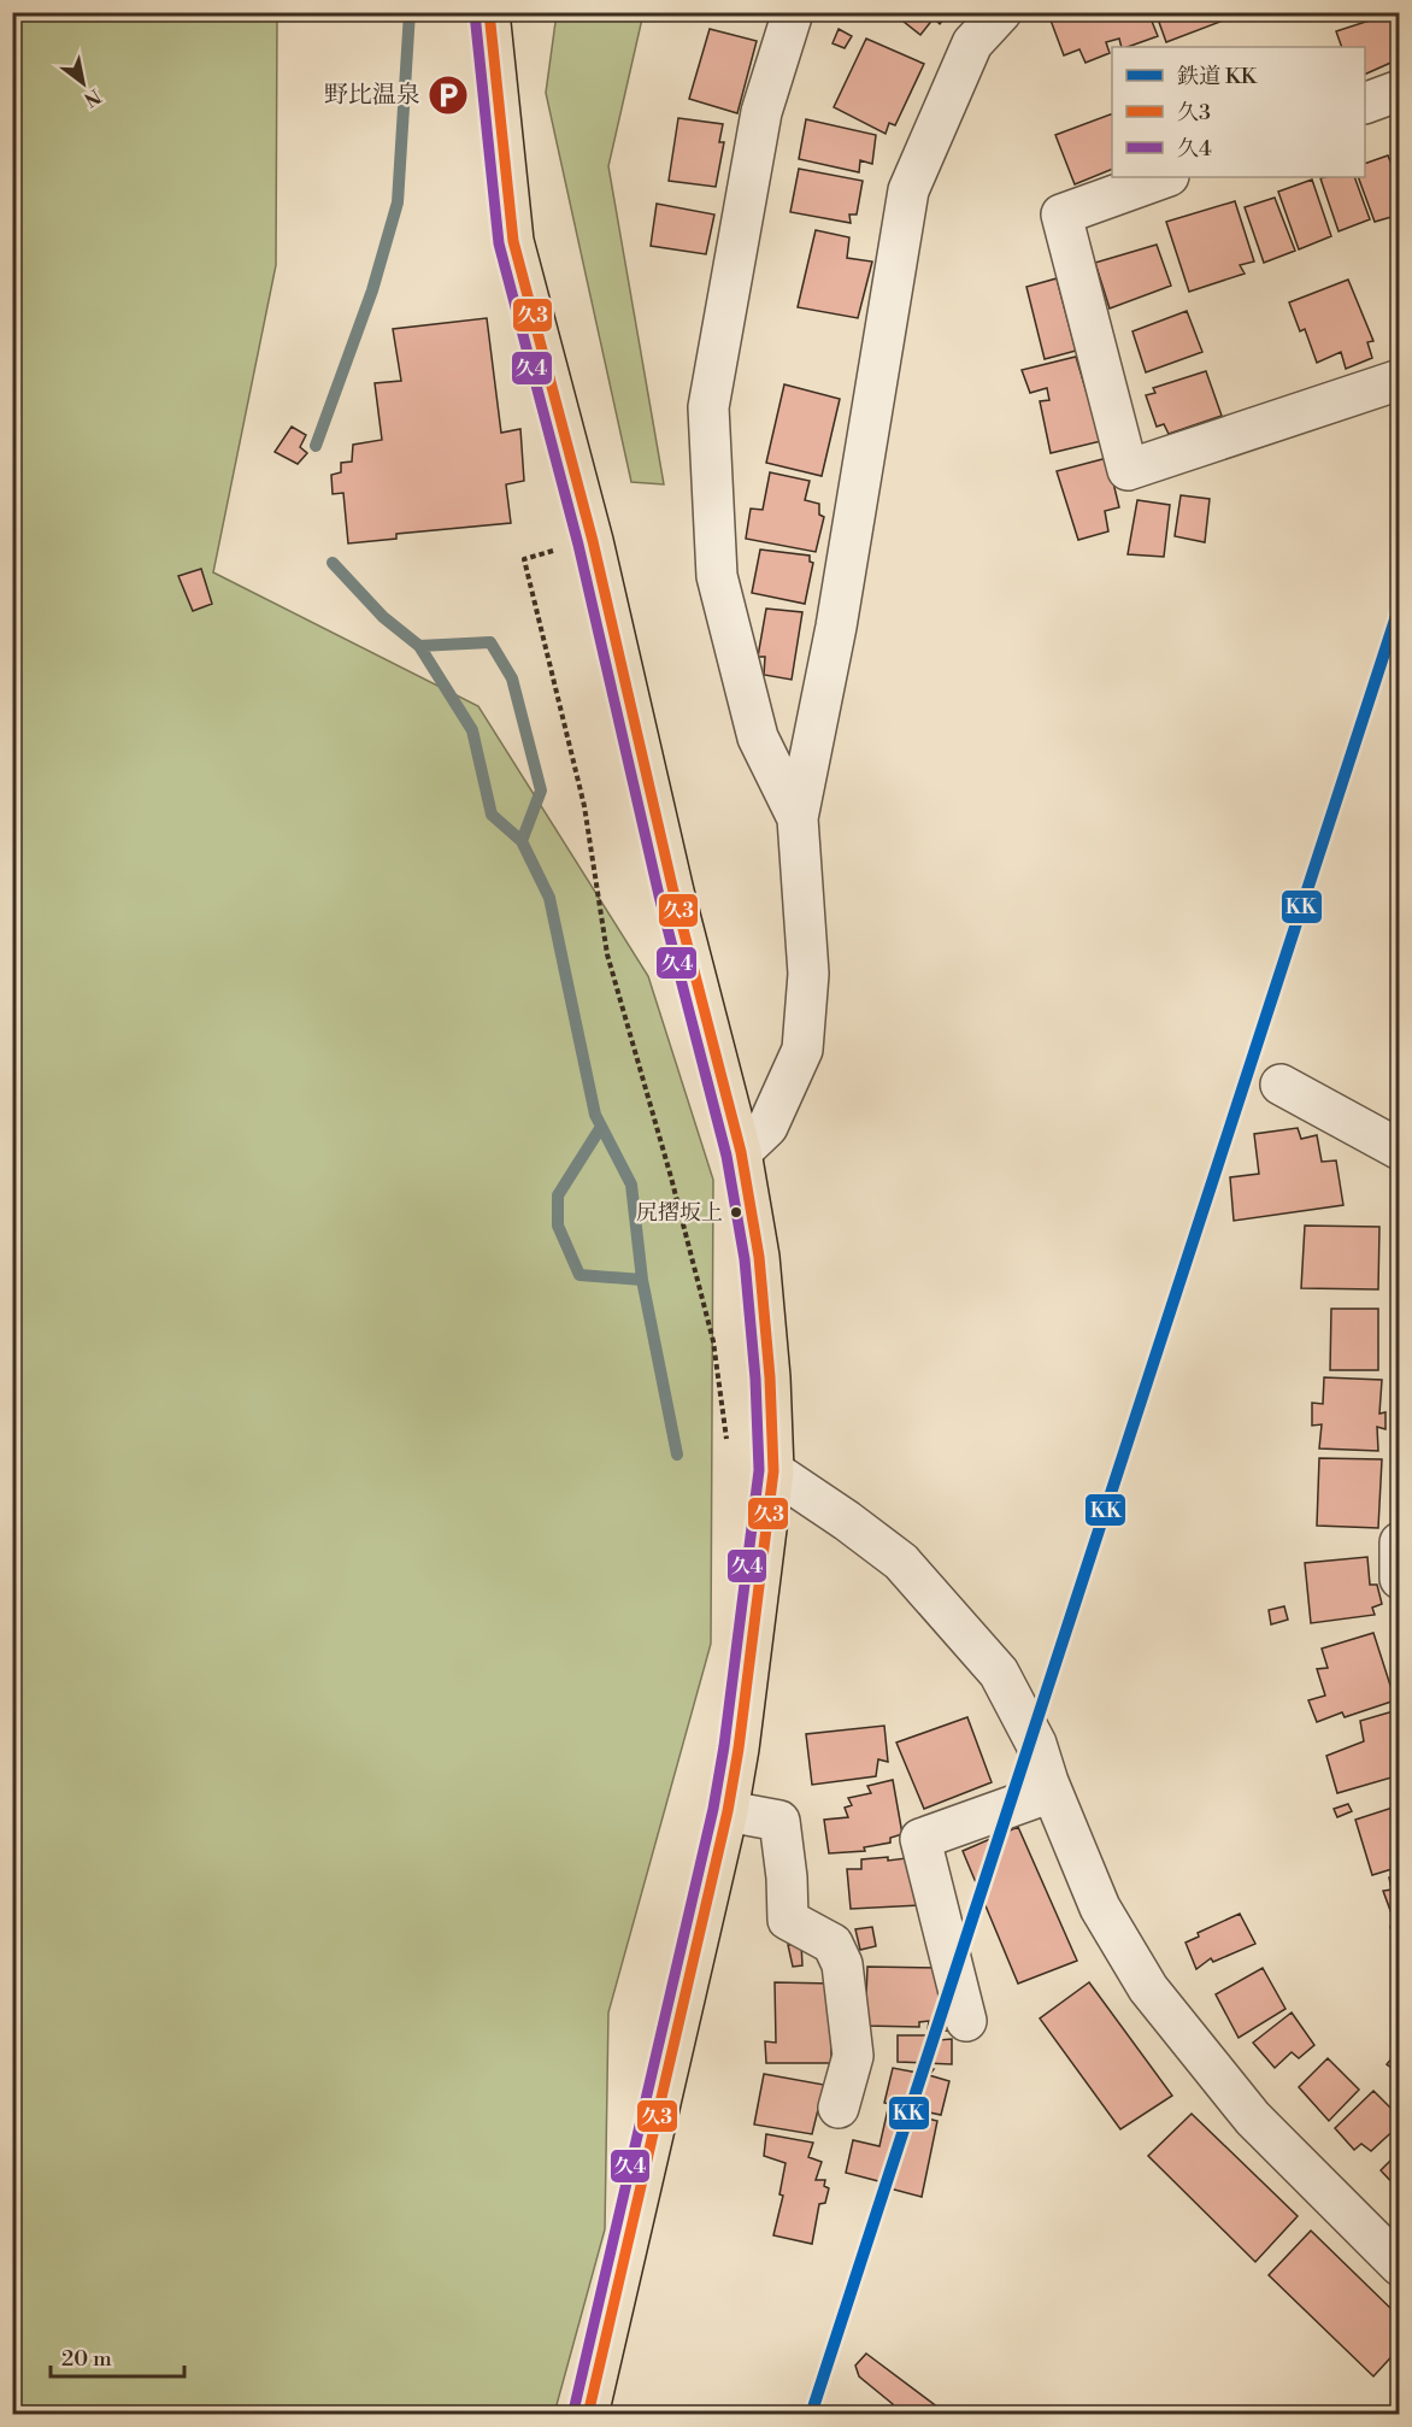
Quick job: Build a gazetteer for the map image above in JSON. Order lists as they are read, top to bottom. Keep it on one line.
{"places":{"parking":["野比温泉"],"other":["尻摺坂上"]},"lines":["transit line 久3","transit line 久4","rail line KK"],"legend":["鉄道 KK","久3","久4"],"scale_bar":"20 m","north":"bottom right"}
